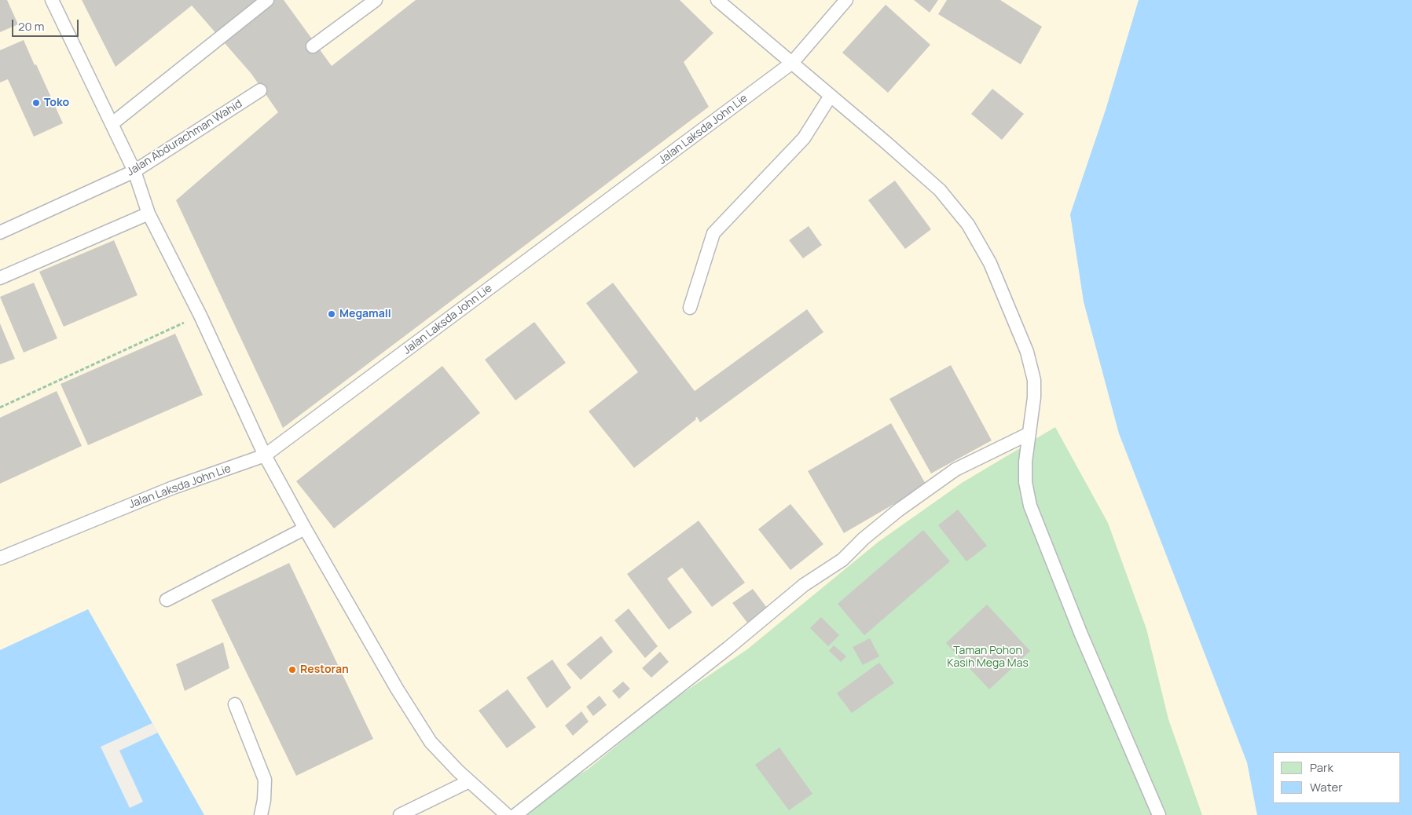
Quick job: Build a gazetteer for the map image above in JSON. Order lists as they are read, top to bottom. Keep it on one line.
{"streets":{"lane":["Jalan Laksda John Lie","Jalan Abdurachman Wahid"]},"parks":["Taman Pohon Kasih Mega Mas"],"places":["Toko","Megamall","Restoran"],"legend":["Park","Water"],"scale_bar":"20 m"}
